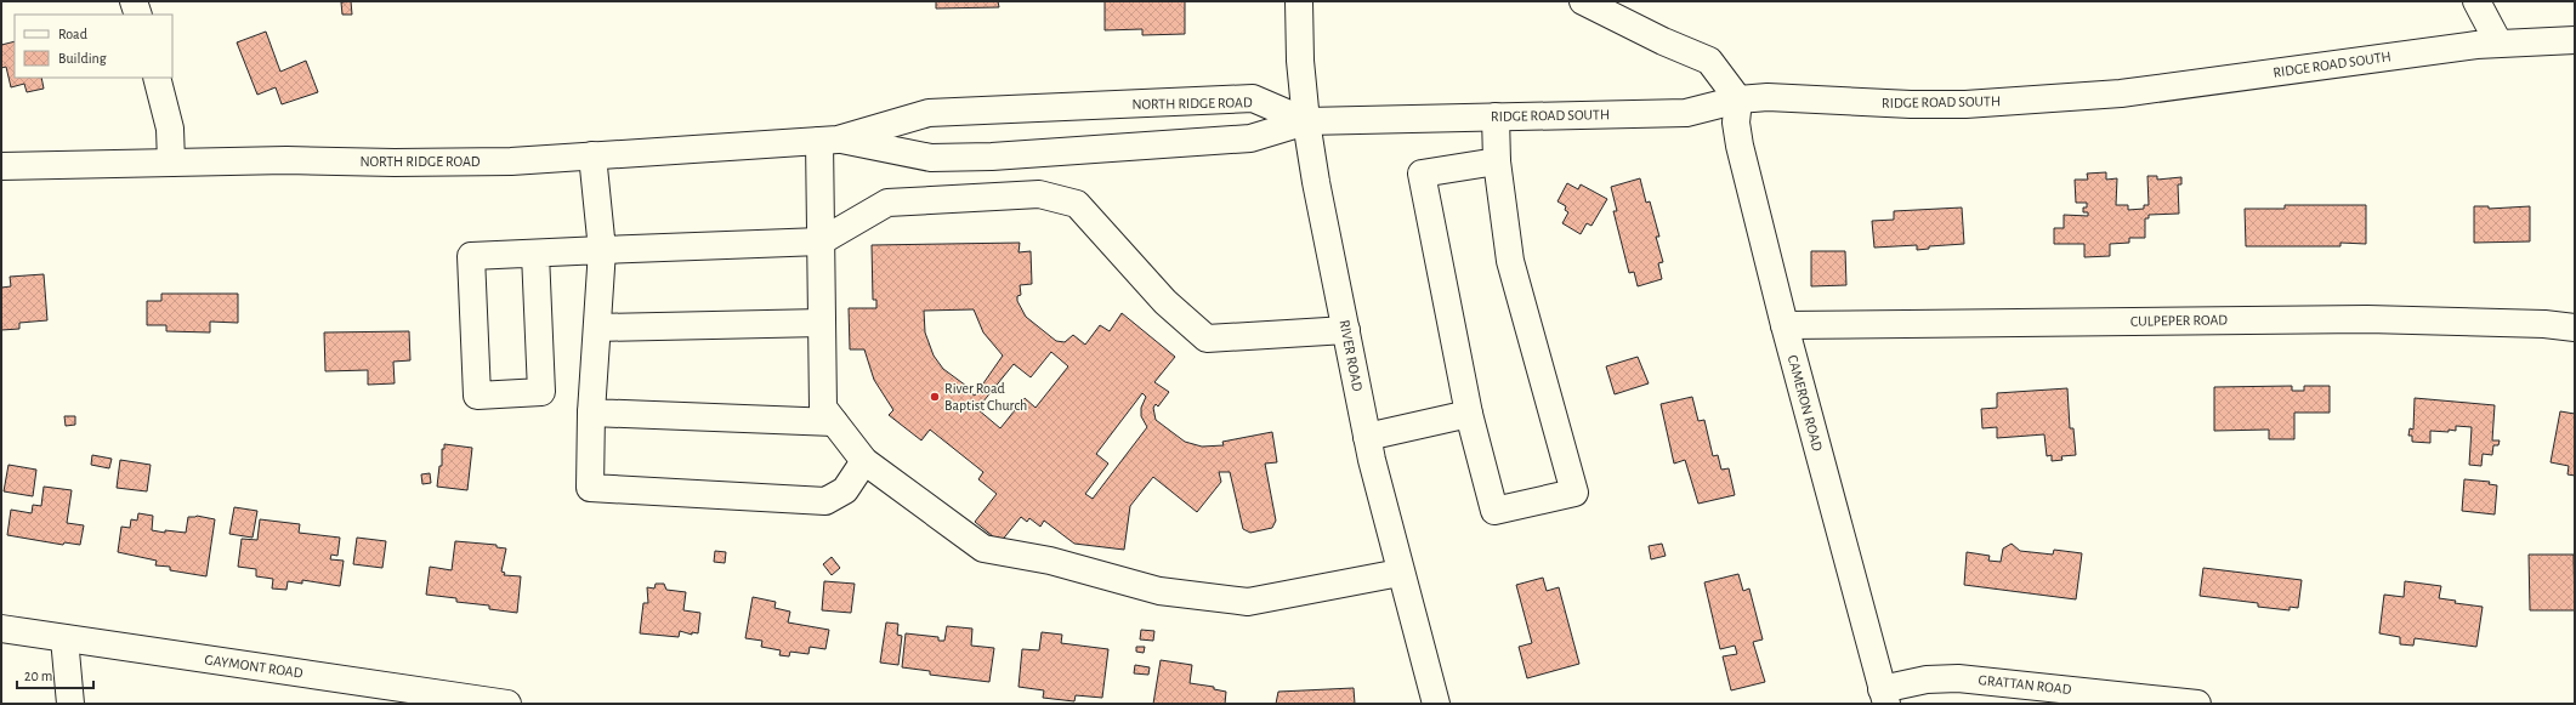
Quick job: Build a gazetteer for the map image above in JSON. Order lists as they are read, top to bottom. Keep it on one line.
{"streets":{"street":["RIDGE ROAD SOUTH","NORTH RIDGE ROAD","CULPEPER ROAD","RIVER ROAD","CAMERON ROAD","GAYMONT ROAD","GRATTAN ROAD"]},"crossings":[["RIDGE ROAD SOUTH","NORTH RIDGE ROAD"],["RIDGE ROAD SOUTH","RIVER ROAD"],["RIDGE ROAD SOUTH","CAMERON ROAD"],["NORTH RIDGE ROAD","RIVER ROAD"],["CULPEPER ROAD","CAMERON ROAD"],["CAMERON ROAD","GRATTAN ROAD"]],"places":["River Road Baptist Church"],"legend":["Road","Building"],"scale_bar":"20 m"}
